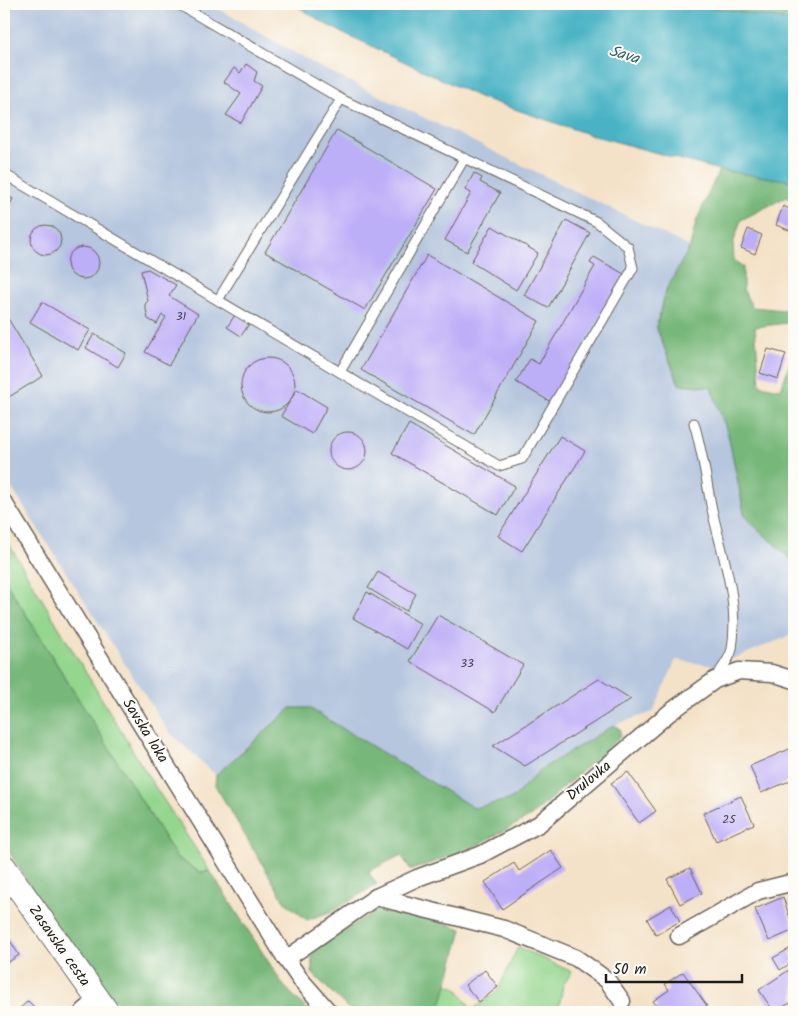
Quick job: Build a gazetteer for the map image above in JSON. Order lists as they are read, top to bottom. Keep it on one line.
{"streets":{"street":["Savska loka","Drulovka","Zasavska cesta"]},"crossings":[["Savska loka","Drulovka"]],"water":["Sava"],"house_numbers":["31","33","25"],"scale_bar":"50 m"}
